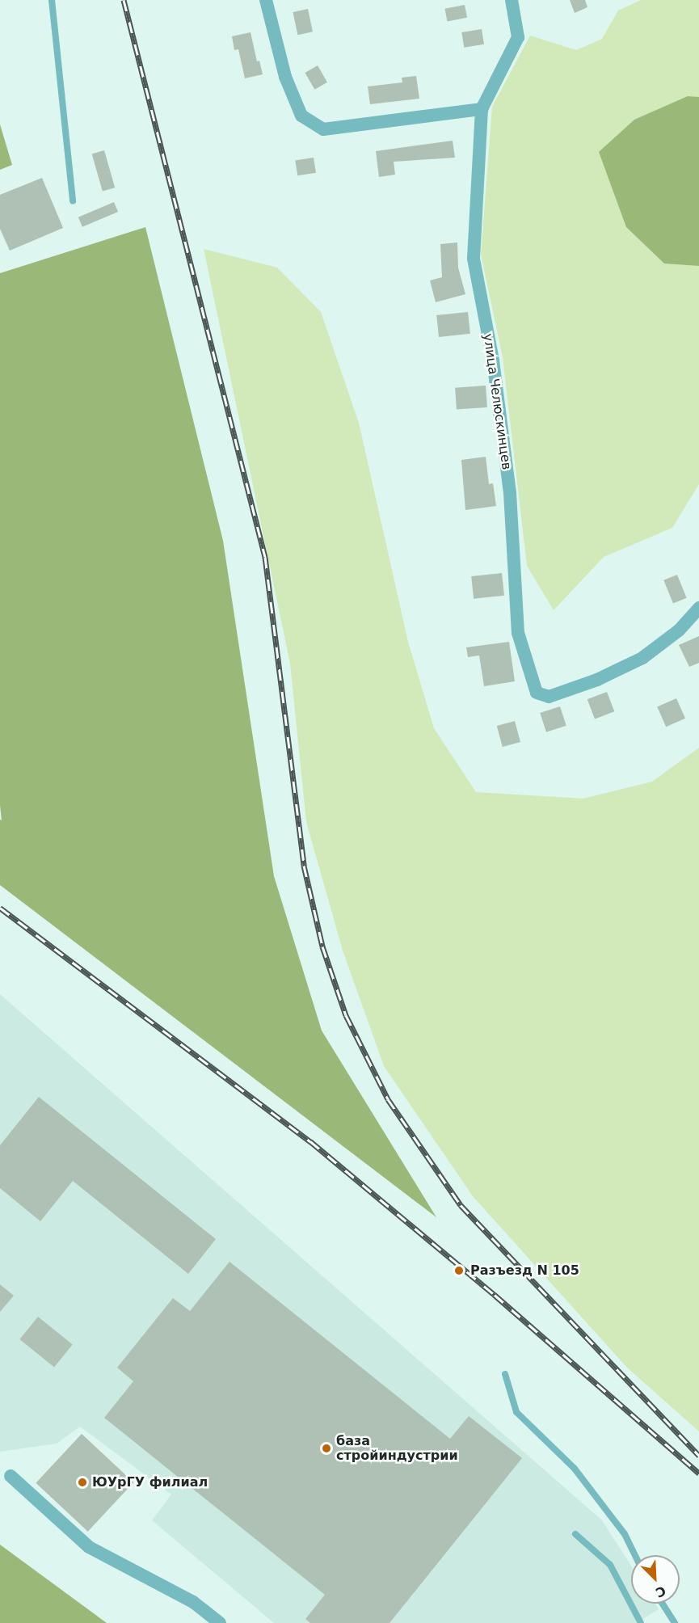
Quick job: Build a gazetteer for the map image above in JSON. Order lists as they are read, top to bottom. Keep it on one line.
{"streets":{"street":["улица Челюскинцев"]},"places":["Разъезд N 105","база стройиндустрии","ЮУрГУ филиал"],"north":"bottom right"}
